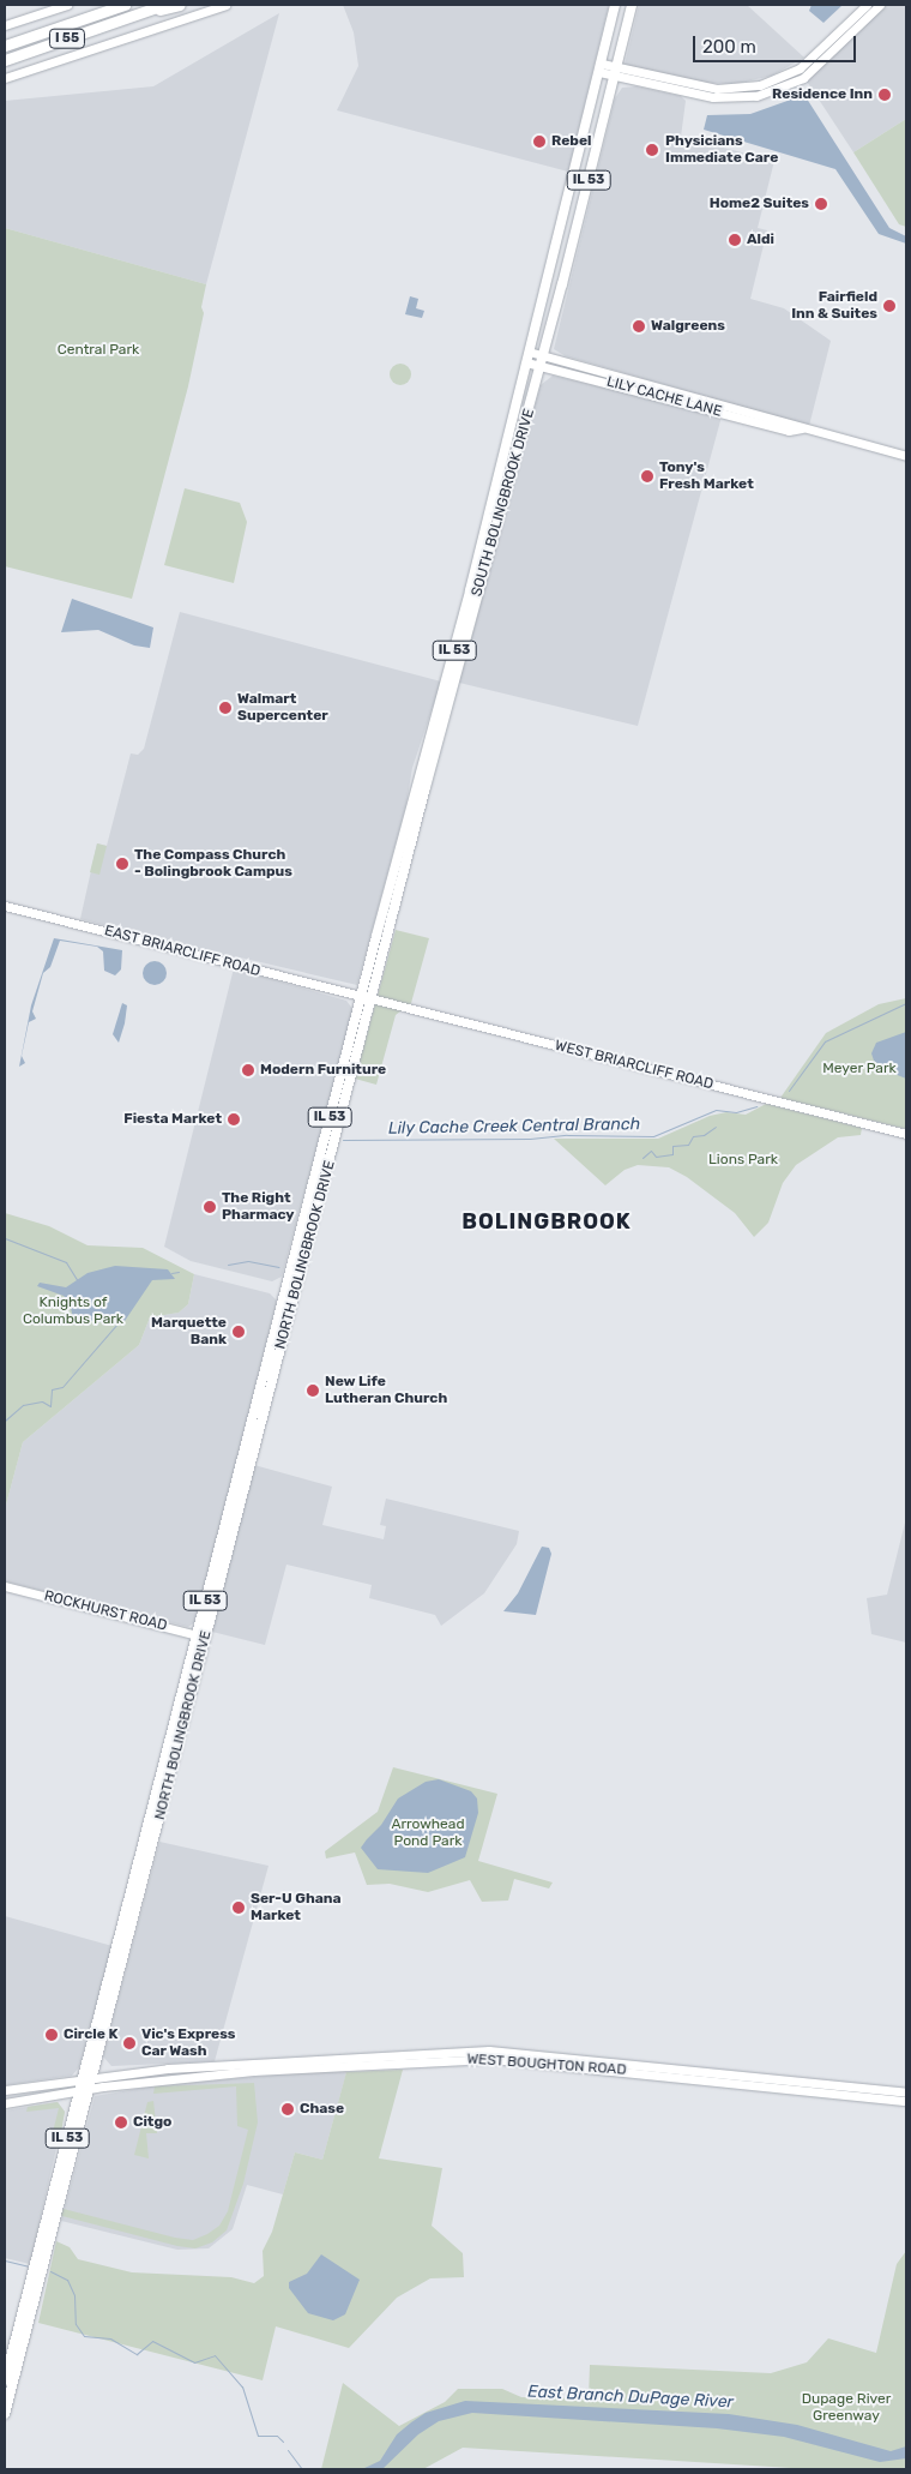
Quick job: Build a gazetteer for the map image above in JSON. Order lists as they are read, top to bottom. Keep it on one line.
{"streets":{"highway":["I 55"],"main road":["IL 53","SOUTH BOLINGBROOK DRIVE","NORTH BOLINGBROOK DRIVE"],"street":["LILY CACHE LANE","EAST BRIARCLIFF ROAD","WEST BRIARCLIFF ROAD","ROCKHURST ROAD","WEST BOUGHTON ROAD"]},"crossings":[["LILY CACHE LANE","SOUTH BOLINGBROOK DRIVE"],["SOUTH BOLINGBROOK DRIVE","EAST BRIARCLIFF ROAD"],["SOUTH BOLINGBROOK DRIVE","WEST BRIARCLIFF ROAD"],["SOUTH BOLINGBROOK DRIVE","NORTH BOLINGBROOK DRIVE"],["EAST BRIARCLIFF ROAD","WEST BRIARCLIFF ROAD"],["EAST BRIARCLIFF ROAD","NORTH BOLINGBROOK DRIVE"],["WEST BRIARCLIFF ROAD","NORTH BOLINGBROOK DRIVE"],["NORTH BOLINGBROOK DRIVE","ROCKHURST ROAD"],["NORTH BOLINGBROOK DRIVE","WEST BOUGHTON ROAD"]],"districts":["BOLINGBROOK"],"water":["Lily Cache Creek Central Branch","East Branch DuPage River"],"parks":["Central Park","Meyer Park","Lions Park","Knights of Columbus Park","Arrowhead Pond Park","Dupage River Greenway"],"places":["Residence Inn","Rebel","Physicians Immediate Care","Home2 Suites","Aldi","Fairfield Inn & Suites","Walgreens","Tony's Fresh Market","Walmart Supercenter","The Compass Church - Bolingbrook Campus","Modern Furniture","Fiesta Market","The Right Pharmacy","Marquette Bank","New Life Lutheran Church","Ser-U Ghana Market","Circle K","Vic's Express Car Wash","Chase","Citgo"],"scale_bar":"200 m"}
